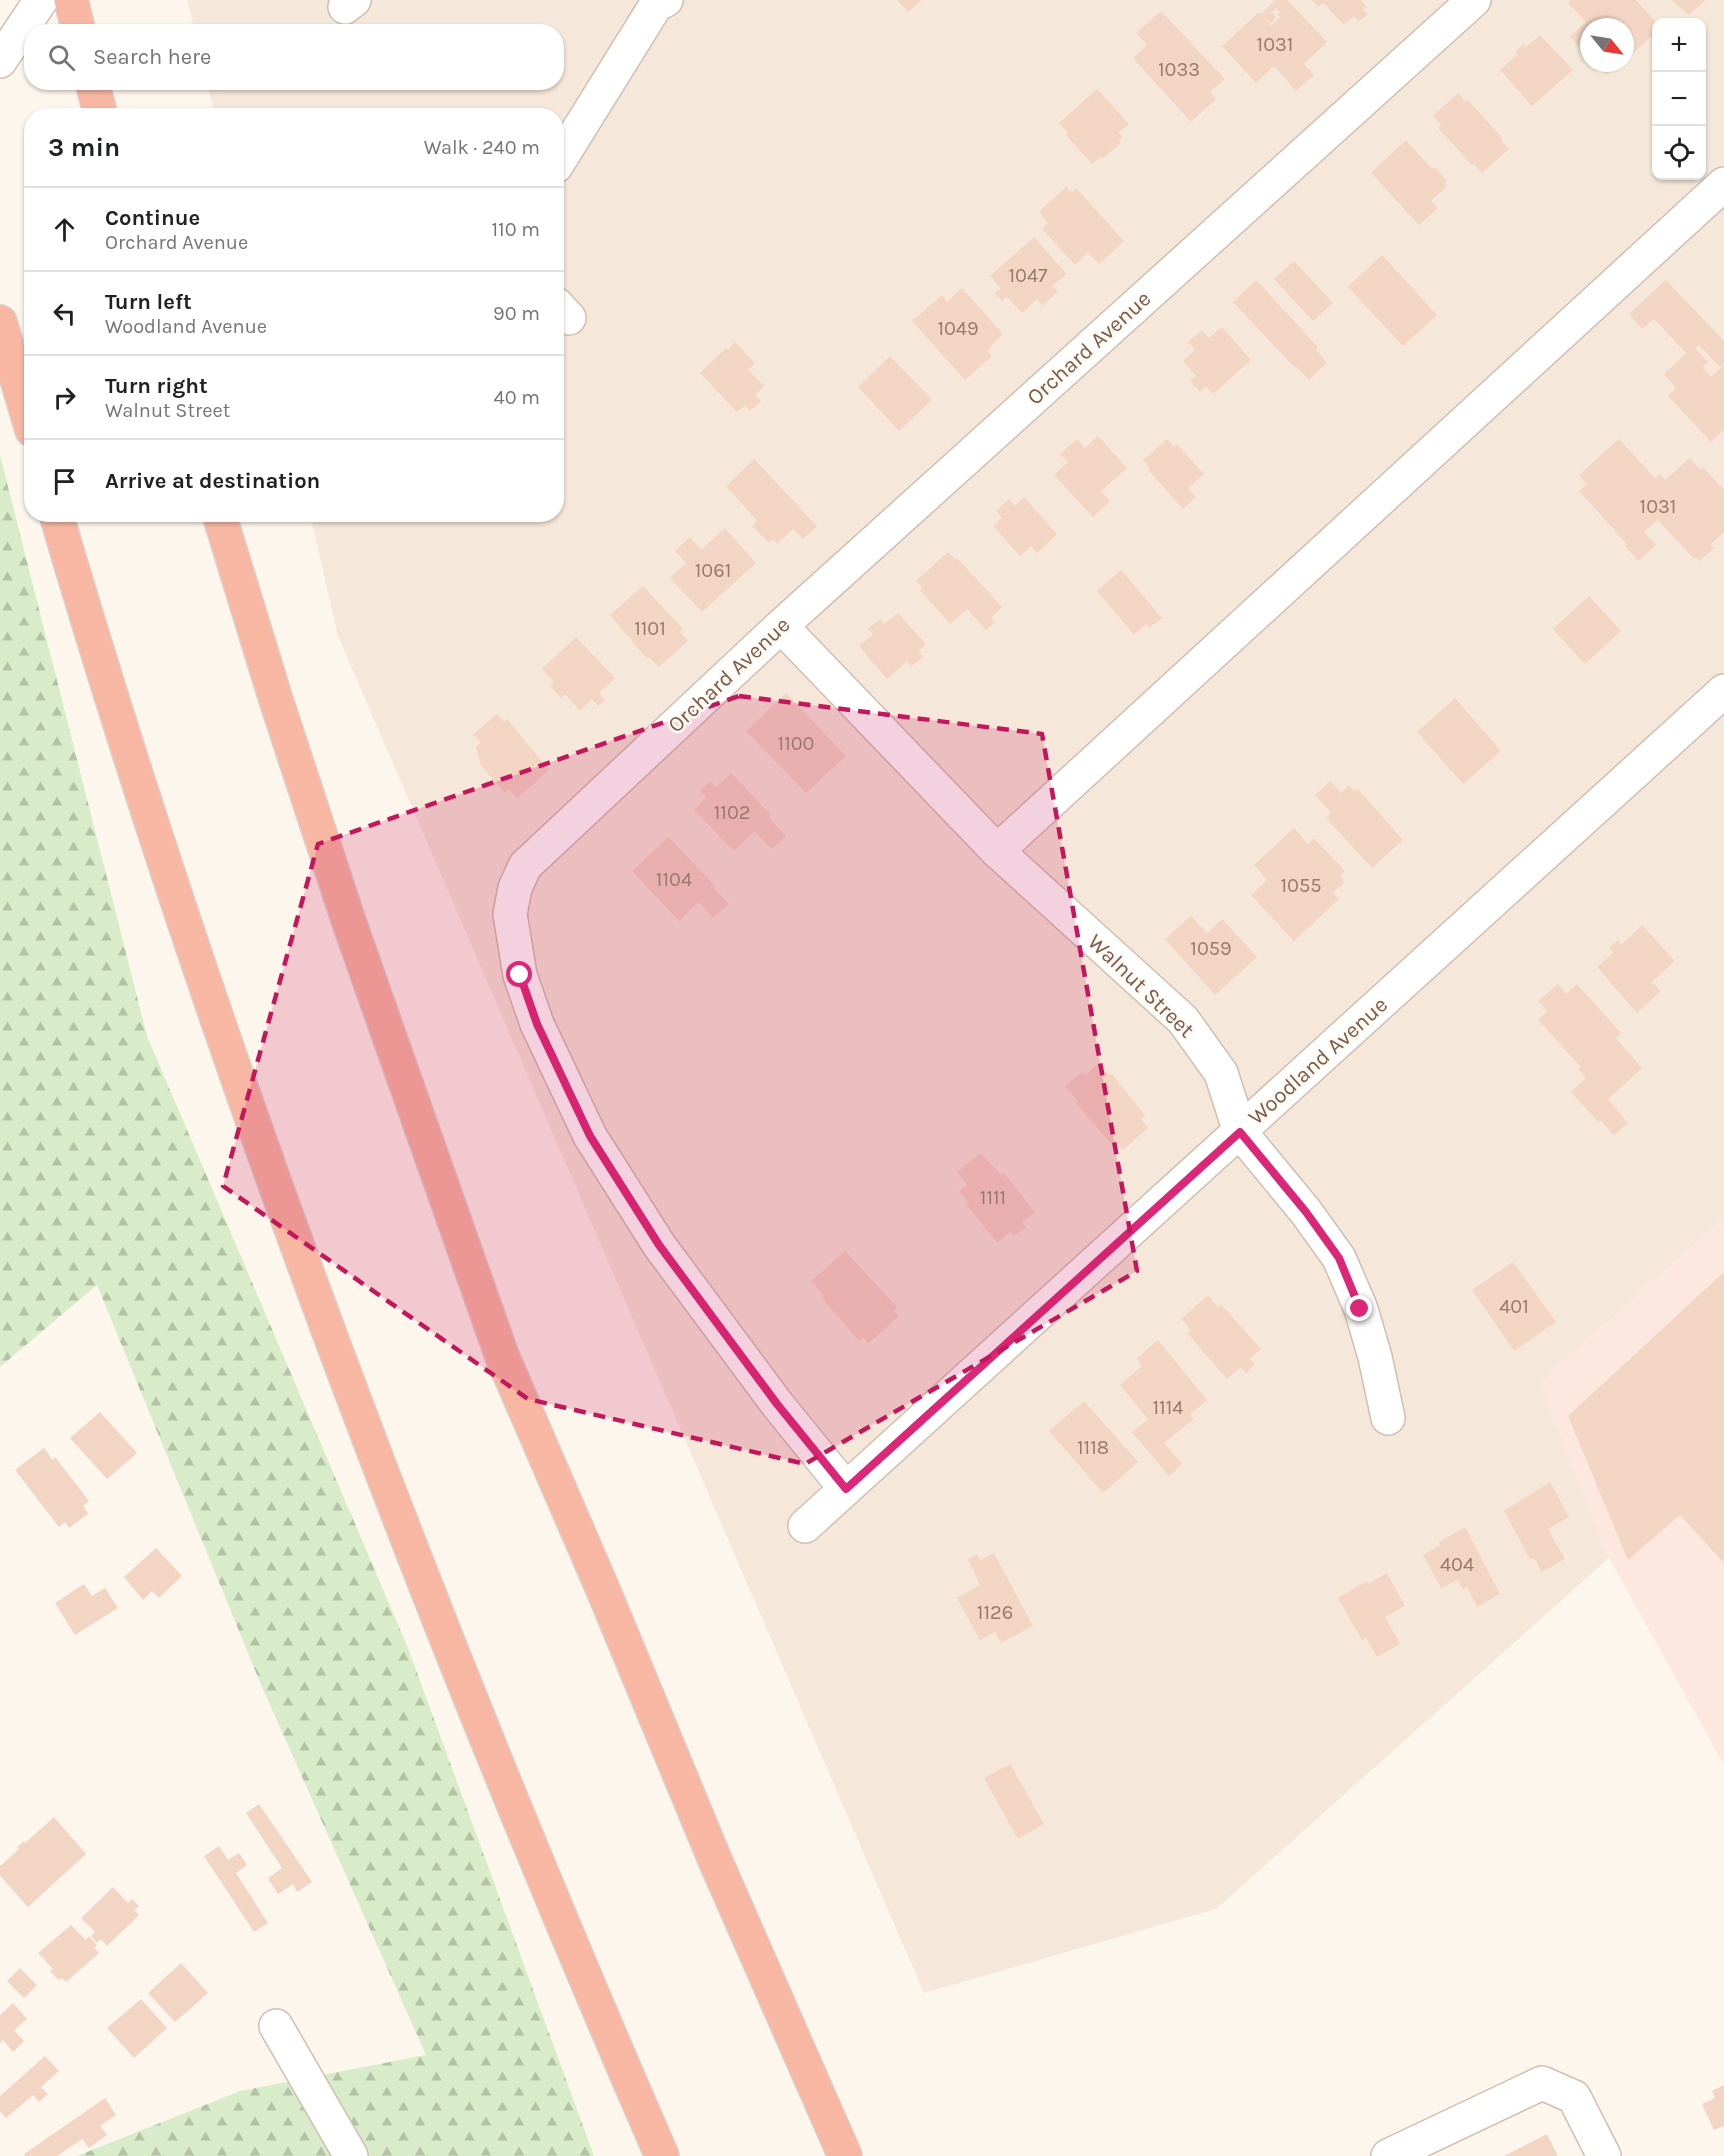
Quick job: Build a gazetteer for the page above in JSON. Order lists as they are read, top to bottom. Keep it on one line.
{"streets":{"street":["Orchard Avenue","Walnut Street","Woodland Avenue"]},"crossings":[["Orchard Avenue","Walnut Street"],["Orchard Avenue","Woodland Avenue"],["Walnut Street","Woodland Avenue"]],"house_numbers":["1031","1033","1047","1049","1031","1061","1101","1100","1102","1104","1055","1059","1111","401","1114","1118","404","1126"],"north":"bottom right","page":{"map_buttons":["+","−"],"search":"Search here","heading":["3 min","Walk · 240 m"],"list":[["Continue","Orchard Avenue","110 m"],["Turn left","Woodland Avenue","90 m"],["Turn right","Walnut Street","40 m"],"Arrive at destination"]}}
